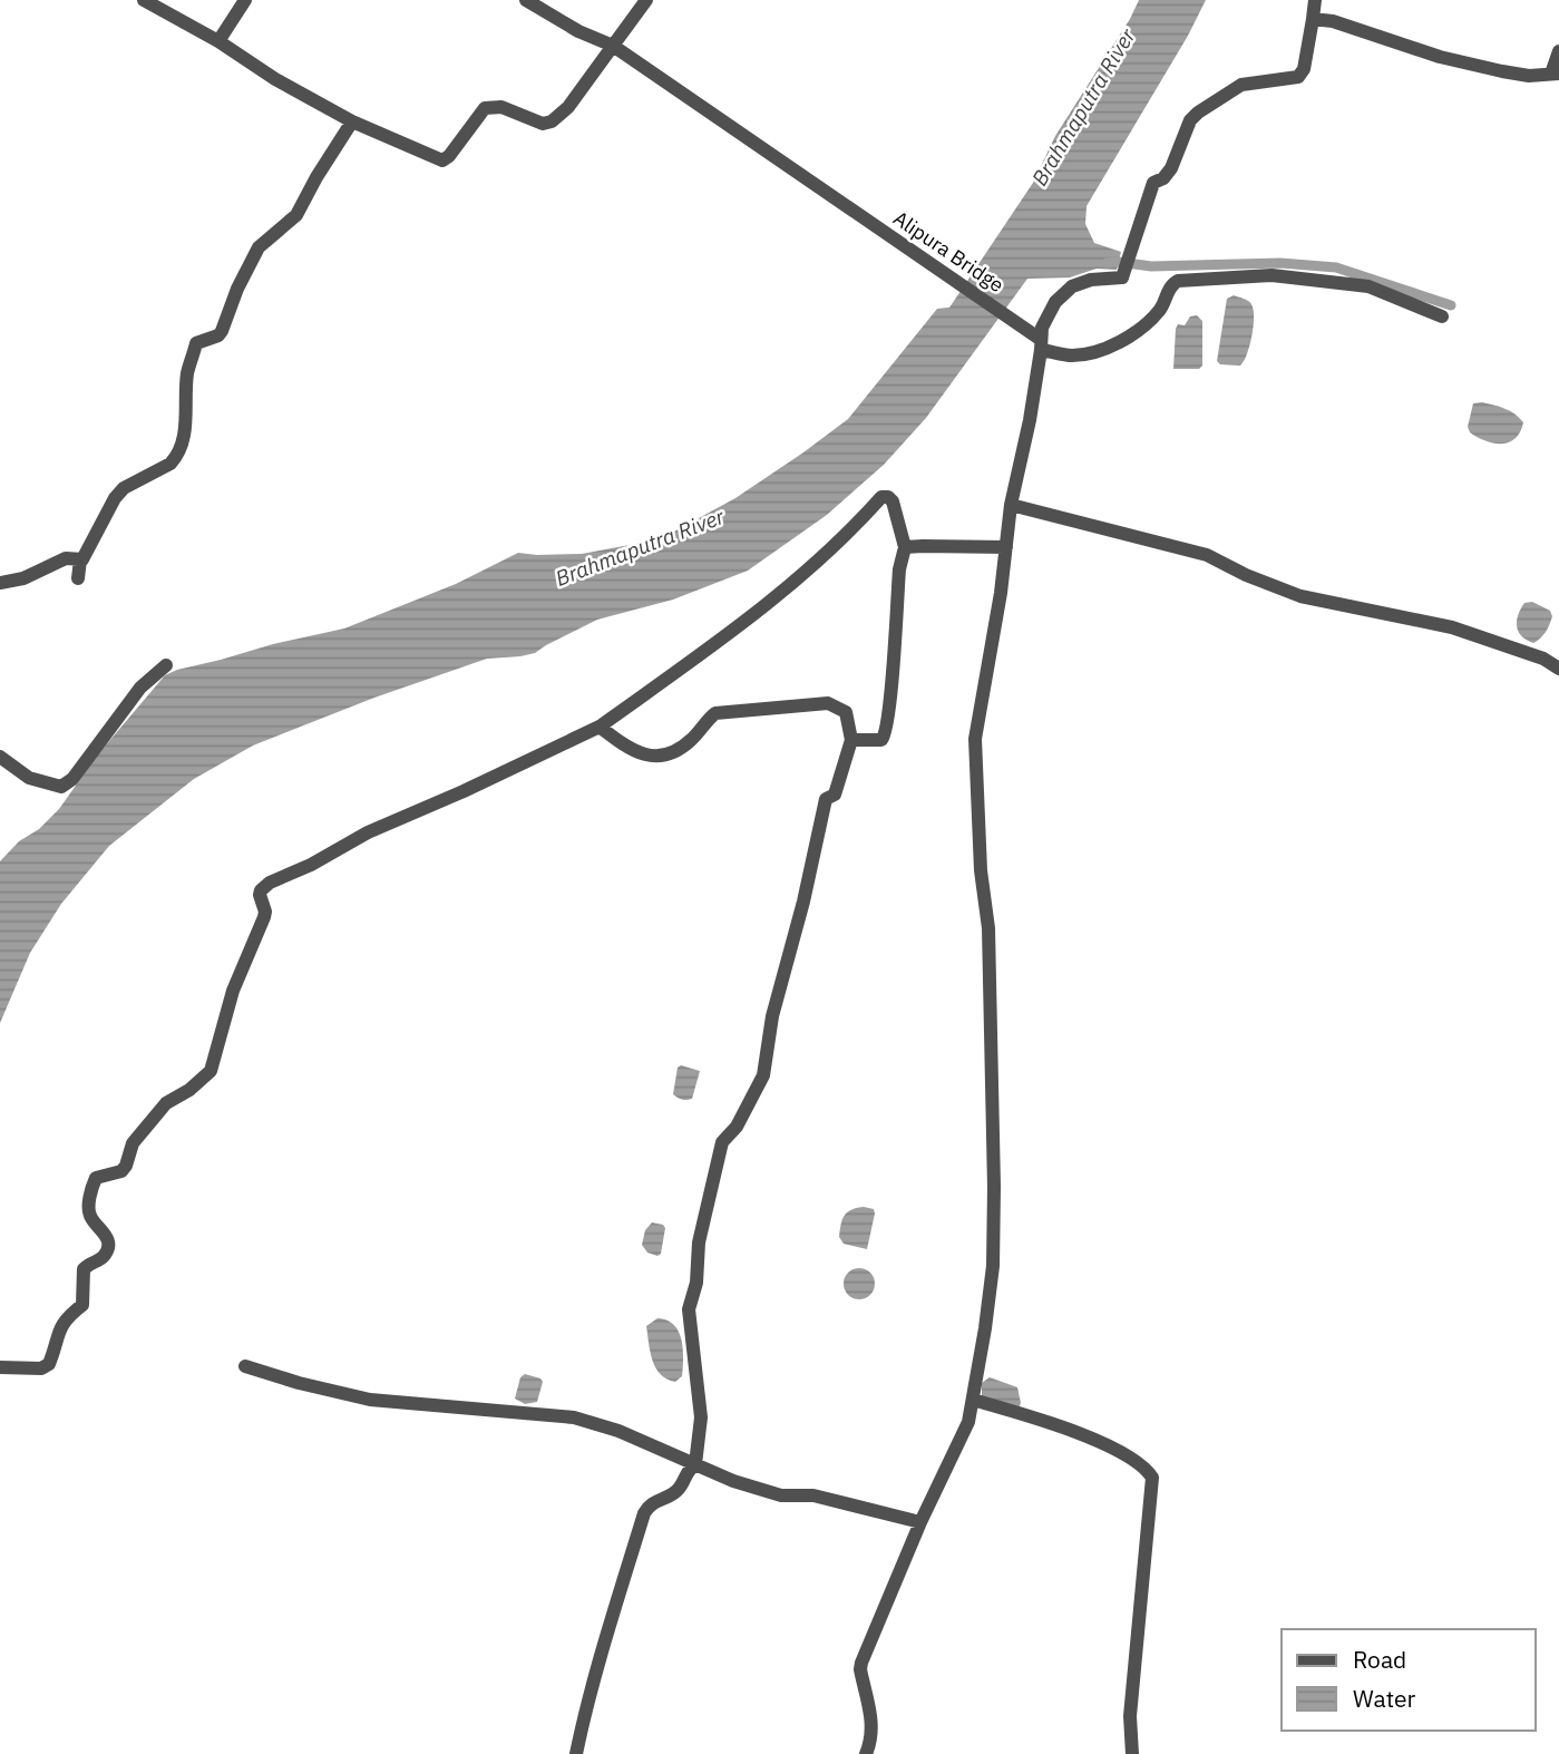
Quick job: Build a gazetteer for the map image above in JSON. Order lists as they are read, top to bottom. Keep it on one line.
{"streets":{"street":["Alipura Bridge"]},"water":["Brahmaputra River"],"legend":["Road","Water"]}
